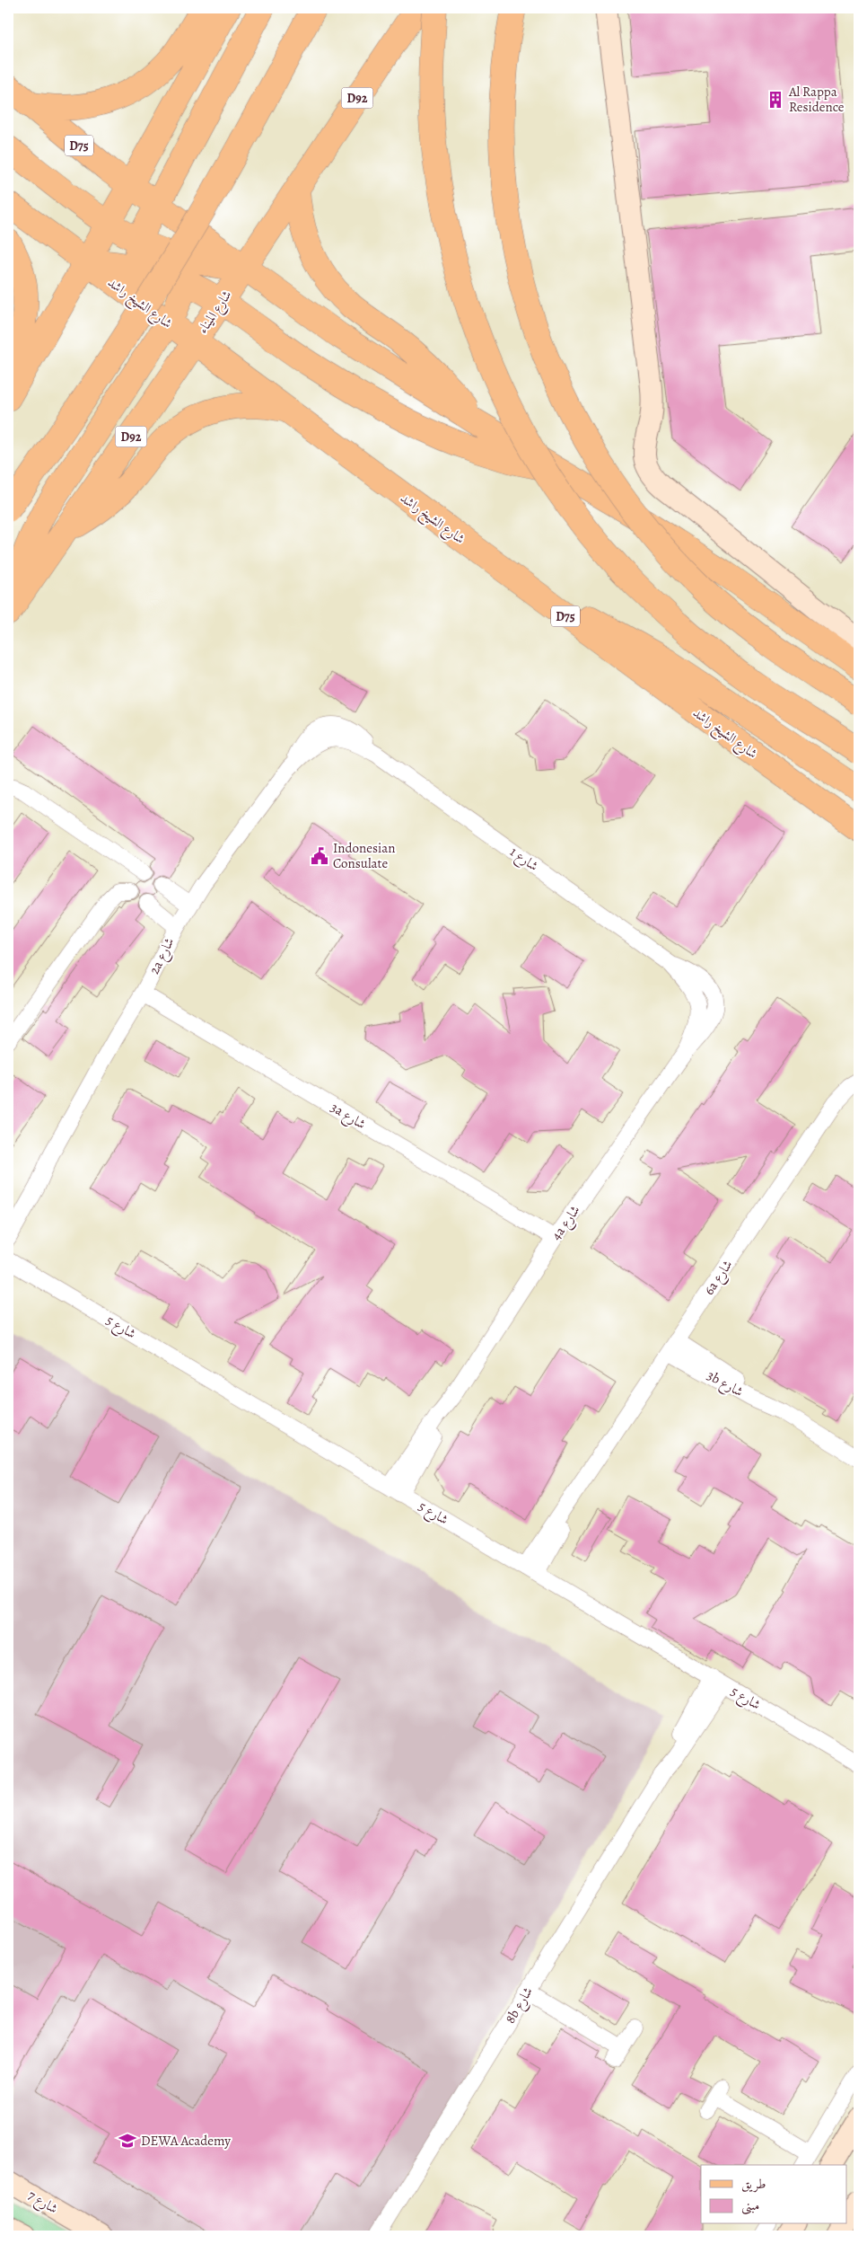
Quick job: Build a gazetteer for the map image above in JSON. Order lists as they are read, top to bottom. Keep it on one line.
{"streets":{"main road":["D92","D75","شارع الشيخ راشد","شارع الميناء","شارع 7"],"street":["شارع 1","2a شارع","3a شارع","4a شارع","6a شارع","شارع 5","3b شارع","8b شارع"]},"crossings":[["D75","شارع الميناء"],["شارع الشيخ راشد","شارع الميناء"],["شارع 1","2a شارع"],["شارع 1","4a شارع"],["2a شارع","3a شارع"],["3a شارع","4a شارع"],["4a شارع","شارع 5"],["6a شارع","شارع 5"],["6a شارع","3b شارع"],["شارع 5","8b شارع"]],"places":{"building":["Al Rappa Residence"],"public building":["Indonesian Consulate"],"school or university":["DEWA Academy"]},"legend":["طريق","مبنى"]}
